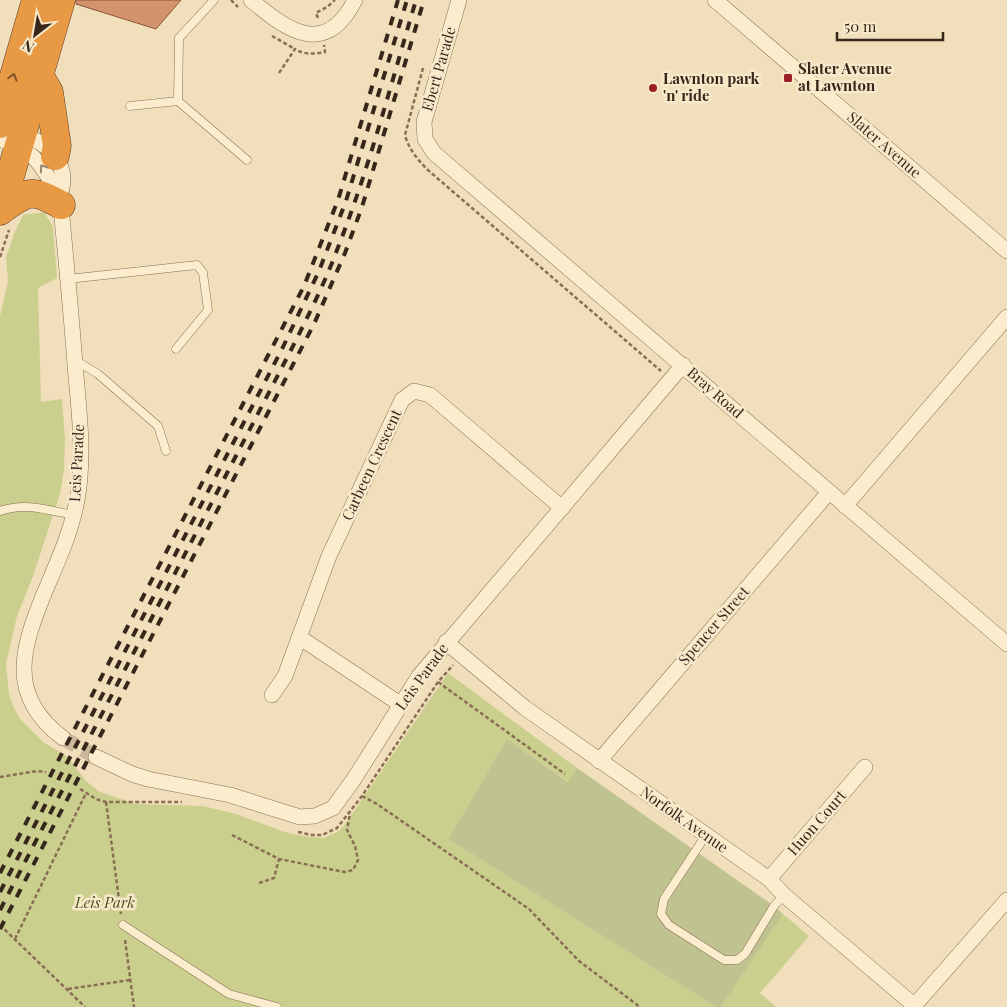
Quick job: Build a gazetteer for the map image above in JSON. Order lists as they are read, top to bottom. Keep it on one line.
{"streets":{"street":["Ebert Parade","Slater Avenue","Bray Road","Leis Parade","Carbeen Crescent","Spencer Street","Norfolk Avenue","Huon Court"]},"crossings":[["Ebert Parade","Bray Road"],["Bray Road","Leis Parade"],["Bray Road","Spencer Street"],["Leis Parade","Carbeen Crescent"],["Leis Parade","Norfolk Avenue"],["Spencer Street","Norfolk Avenue"],["Norfolk Avenue","Huon Court"]],"parks":["Leis Park"],"places":{"transit":["Slater Avenue at Lawnton"],"other":["Lawnton park 'n' ride"]},"scale_bar":"50 m","north":"bottom left"}
